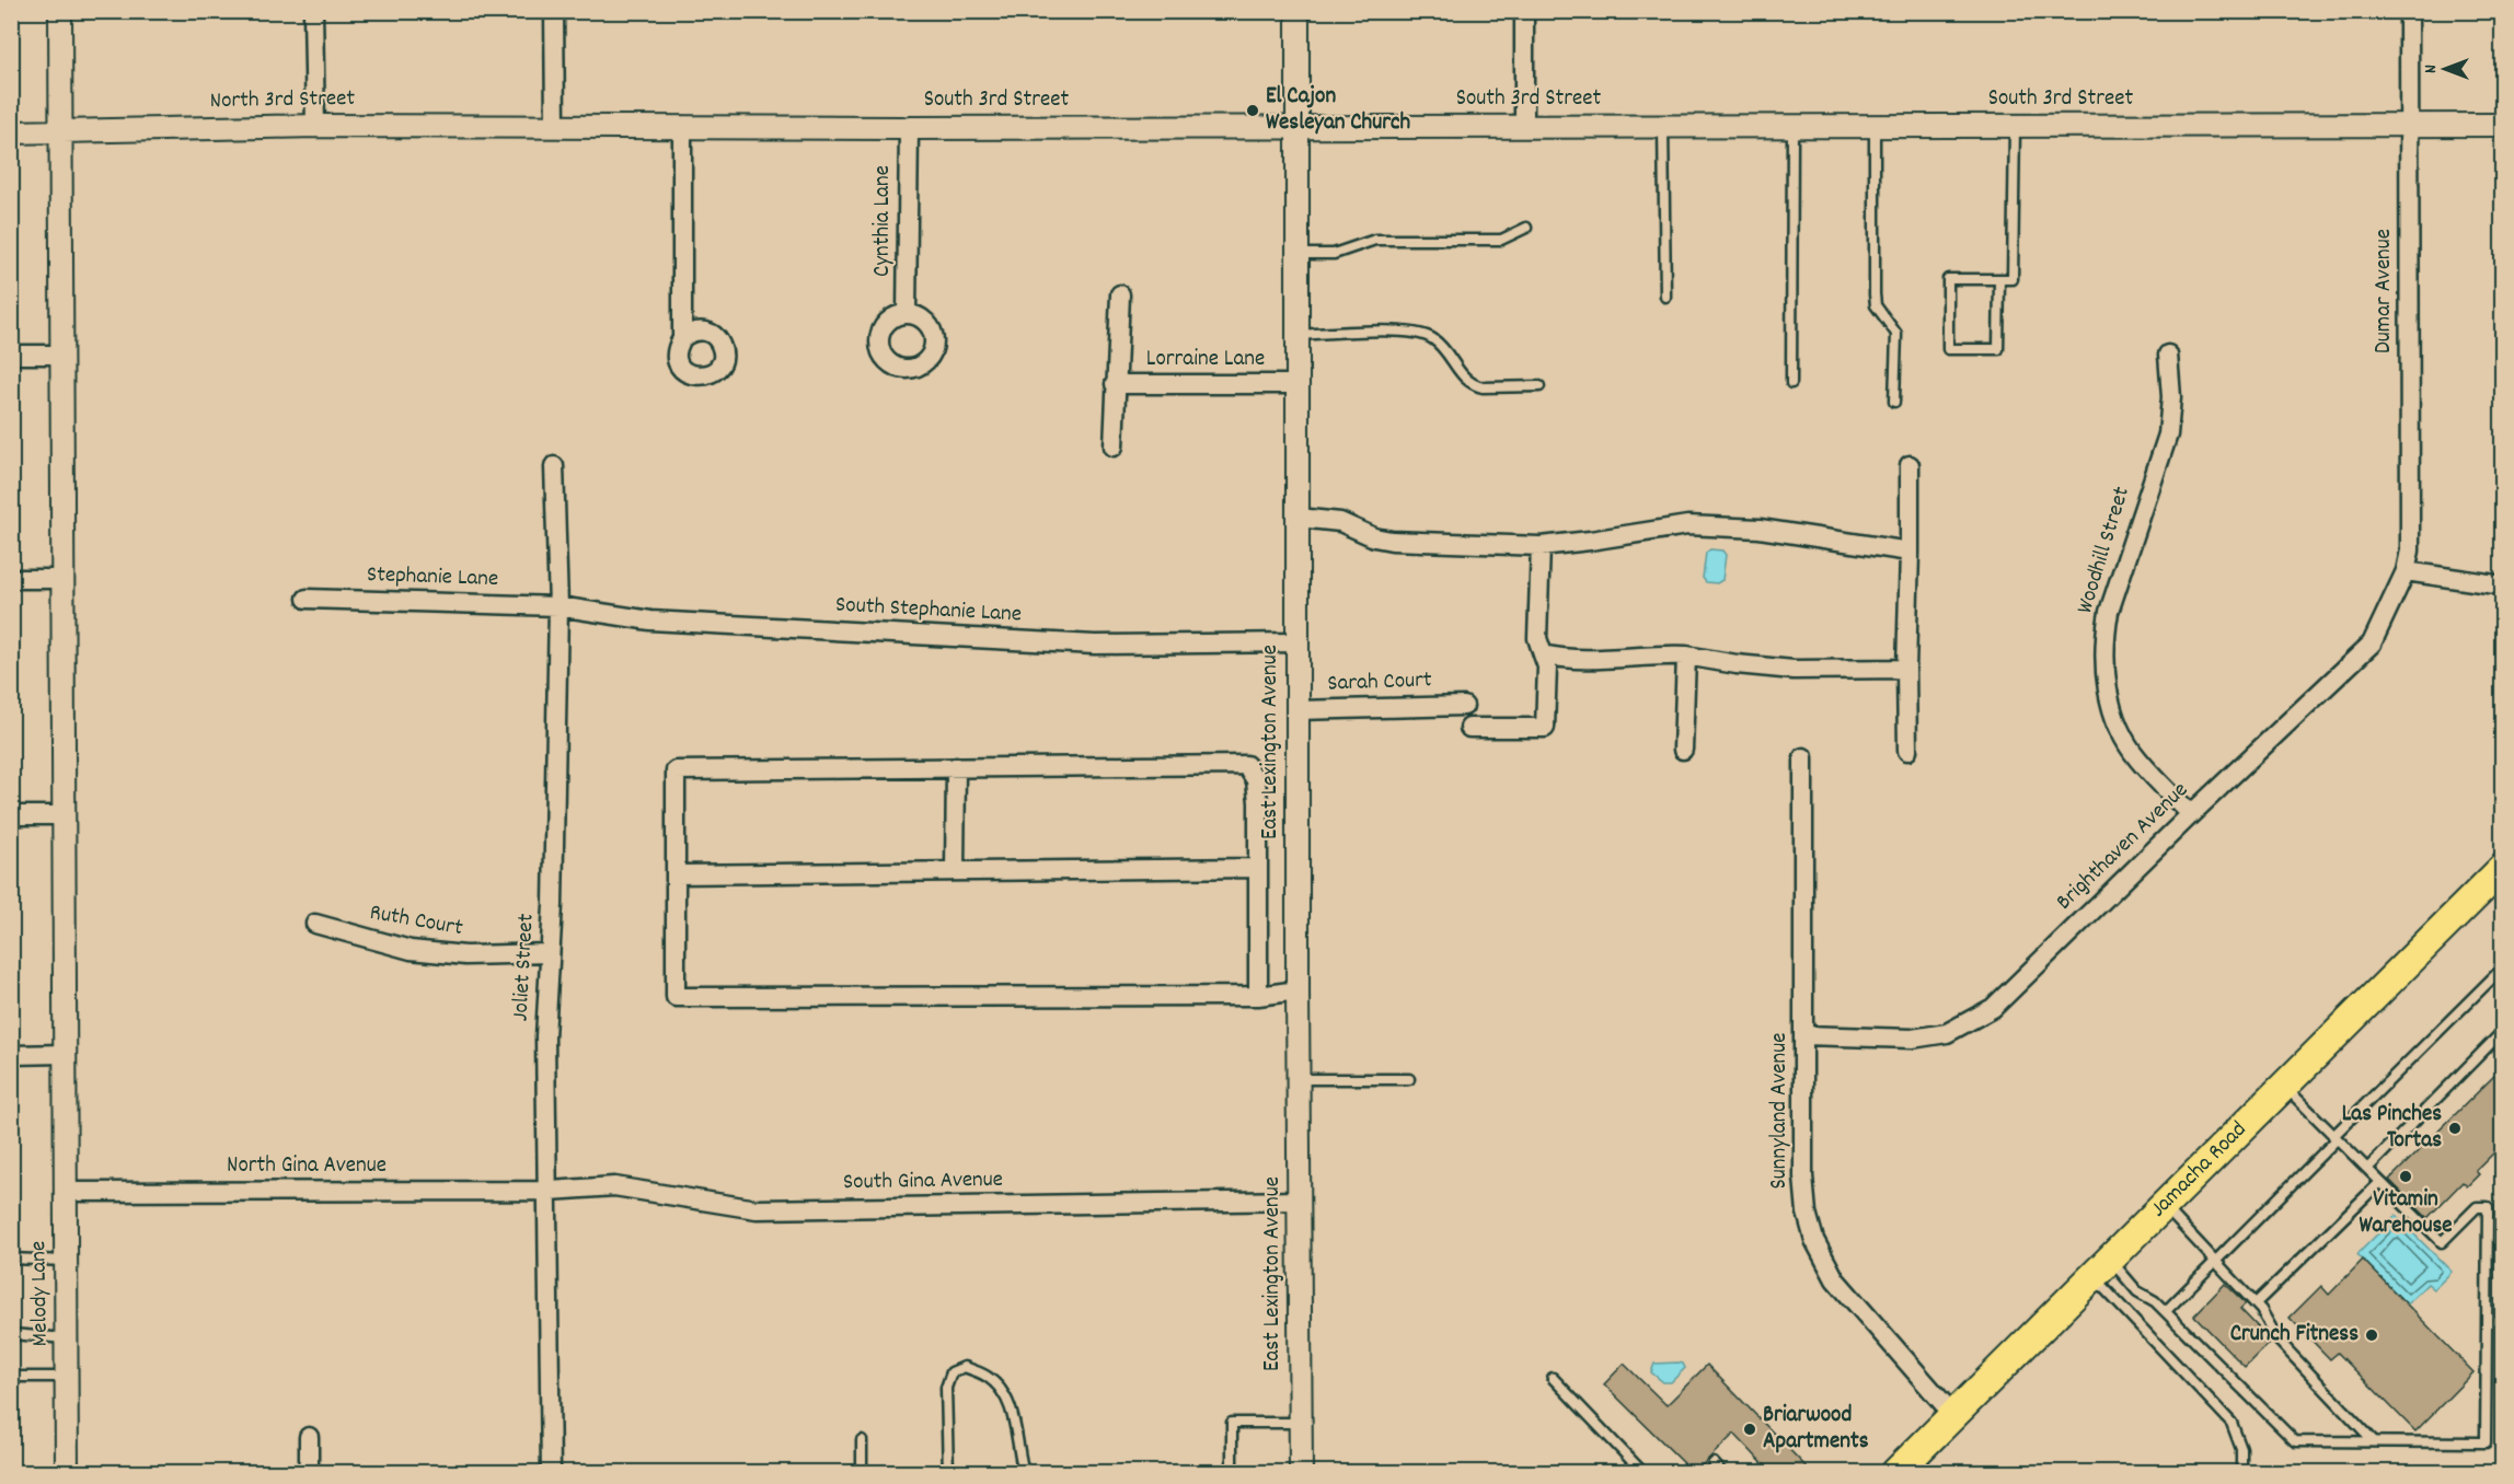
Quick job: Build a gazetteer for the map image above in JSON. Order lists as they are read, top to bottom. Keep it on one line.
{"streets":{"main road":["Jamacha Road"],"street":["South 3rd Street","North 3rd Street","Cynthia Lane","Dumar Avenue","Lorraine Lane","Woodhill Street","Stephanie Lane","South Stephanie Lane","Sarah Court","East Lexington Avenue","Brighthaven Avenue","Ruth Court","Joliet Street","Sunnyland Avenue","North Gina Avenue","South Gina Avenue","Melody Lane"]},"crossings":[["South 3rd Street","North 3rd Street"],["South 3rd Street","Cynthia Lane"],["South 3rd Street","Dumar Avenue"],["South 3rd Street","East Lexington Avenue"],["North 3rd Street","Melody Lane"],["Dumar Avenue","Brighthaven Avenue"],["Lorraine Lane","East Lexington Avenue"],["Woodhill Street","Brighthaven Avenue"],["Stephanie Lane","South Stephanie Lane"],["Stephanie Lane","Joliet Street"],["South Stephanie Lane","East Lexington Avenue"],["South Stephanie Lane","Joliet Street"],["Sarah Court","East Lexington Avenue"],["East Lexington Avenue","South Gina Avenue"],["Brighthaven Avenue","Sunnyland Avenue"],["Ruth Court","Joliet Street"],["Joliet Street","North Gina Avenue"],["Joliet Street","South Gina Avenue"],["Sunnyland Avenue","Jamacha Road"],["North Gina Avenue","South Gina Avenue"],["North Gina Avenue","Melody Lane"]],"places":["El Cajon Wesleyan Church","Las Pinches Tortas","Vitamin Warehouse","Crunch Fitness","Briarwood Apartments"],"north":"left"}
